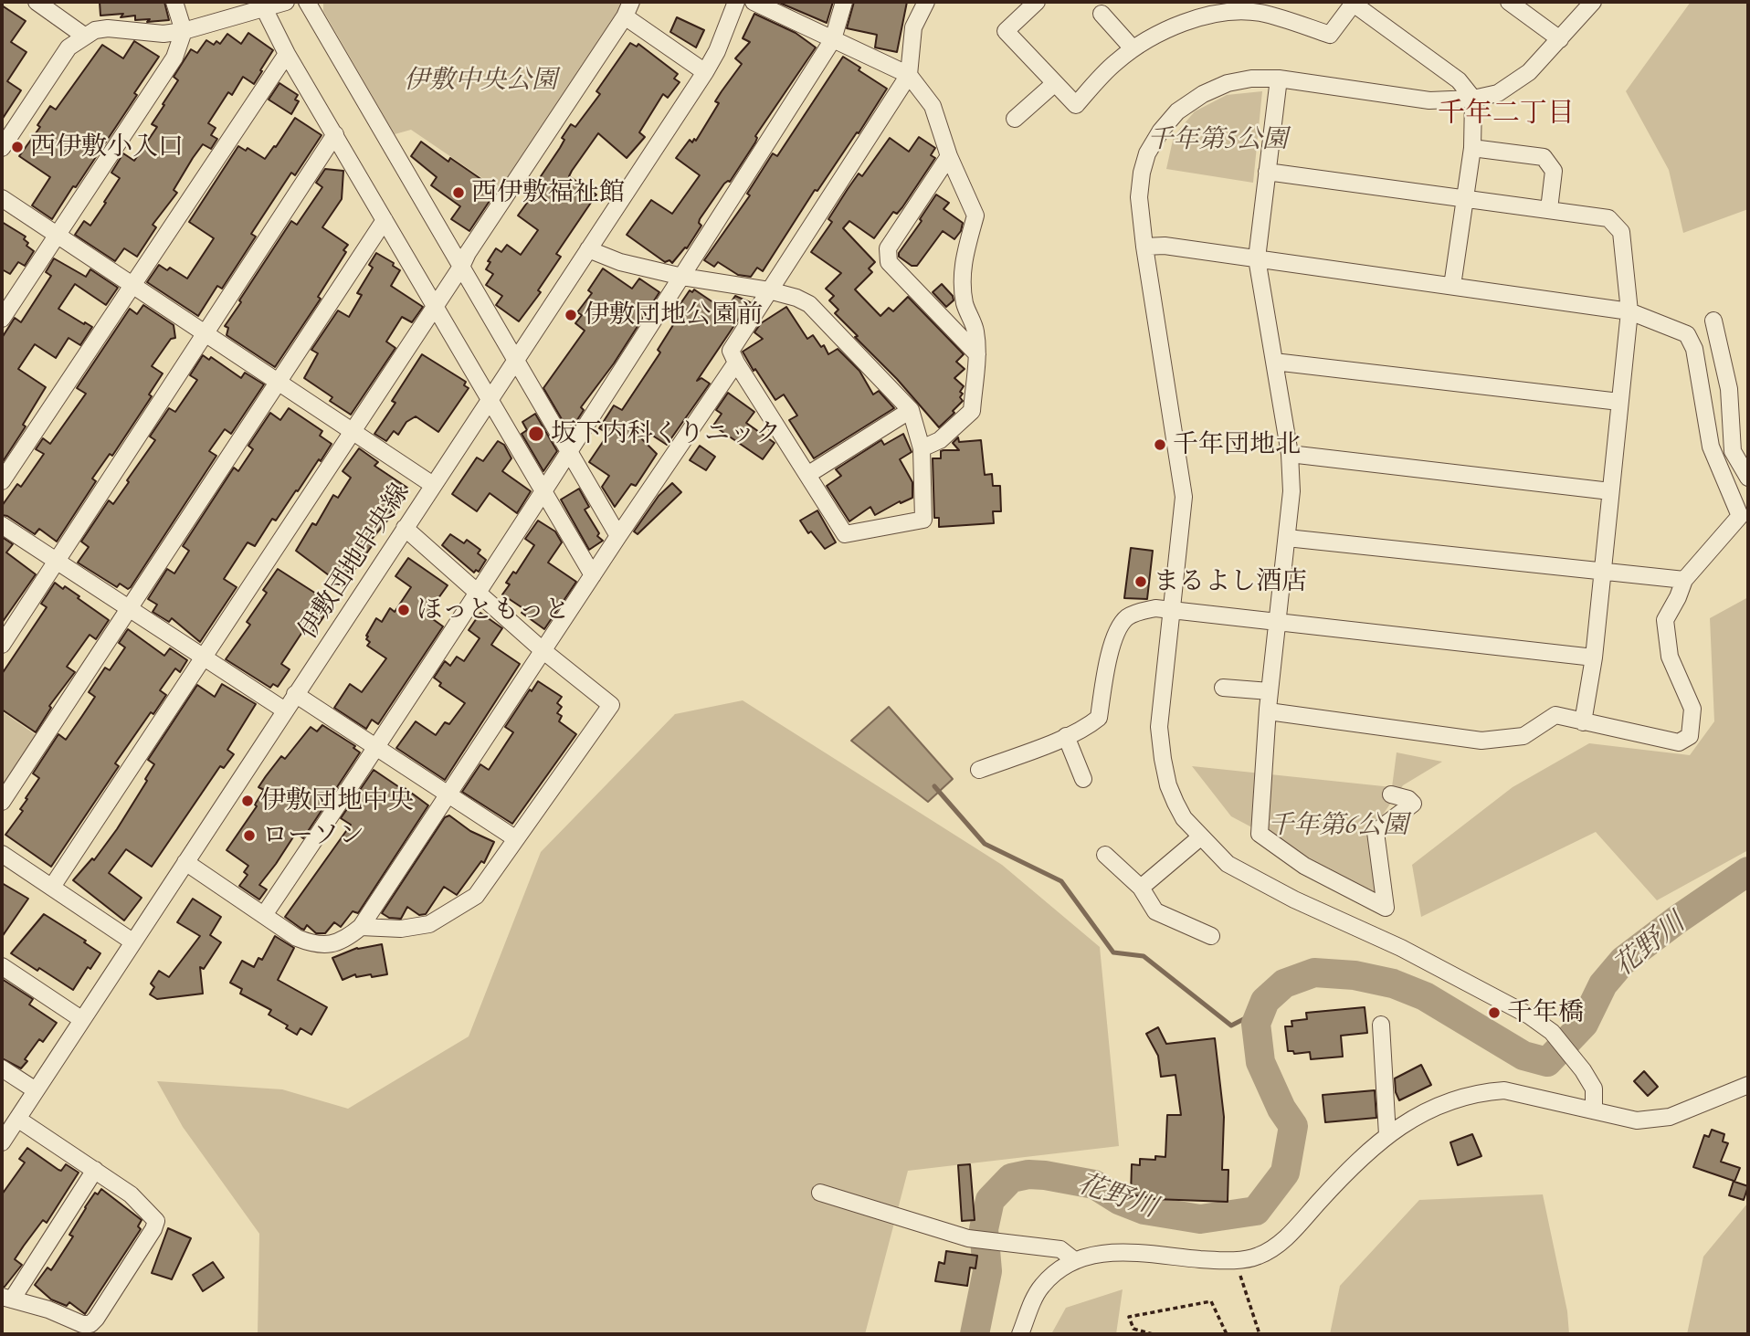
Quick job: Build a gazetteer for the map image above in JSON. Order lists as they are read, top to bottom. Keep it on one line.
{"streets":{"street":["伊敷団地中央線"]},"districts":["千年二丁目"],"water":["花野川"],"parks":["伊敷中央公園","千年第5公園","千年第6公園"],"places":["西伊敷小入口","西伊敷福祉館","伊敷団地公園前","坂下内科くりニック","千年団地北","まるよし酒店","ほっともっと","伊敷団地中央","ローソン","千年橋"]}
